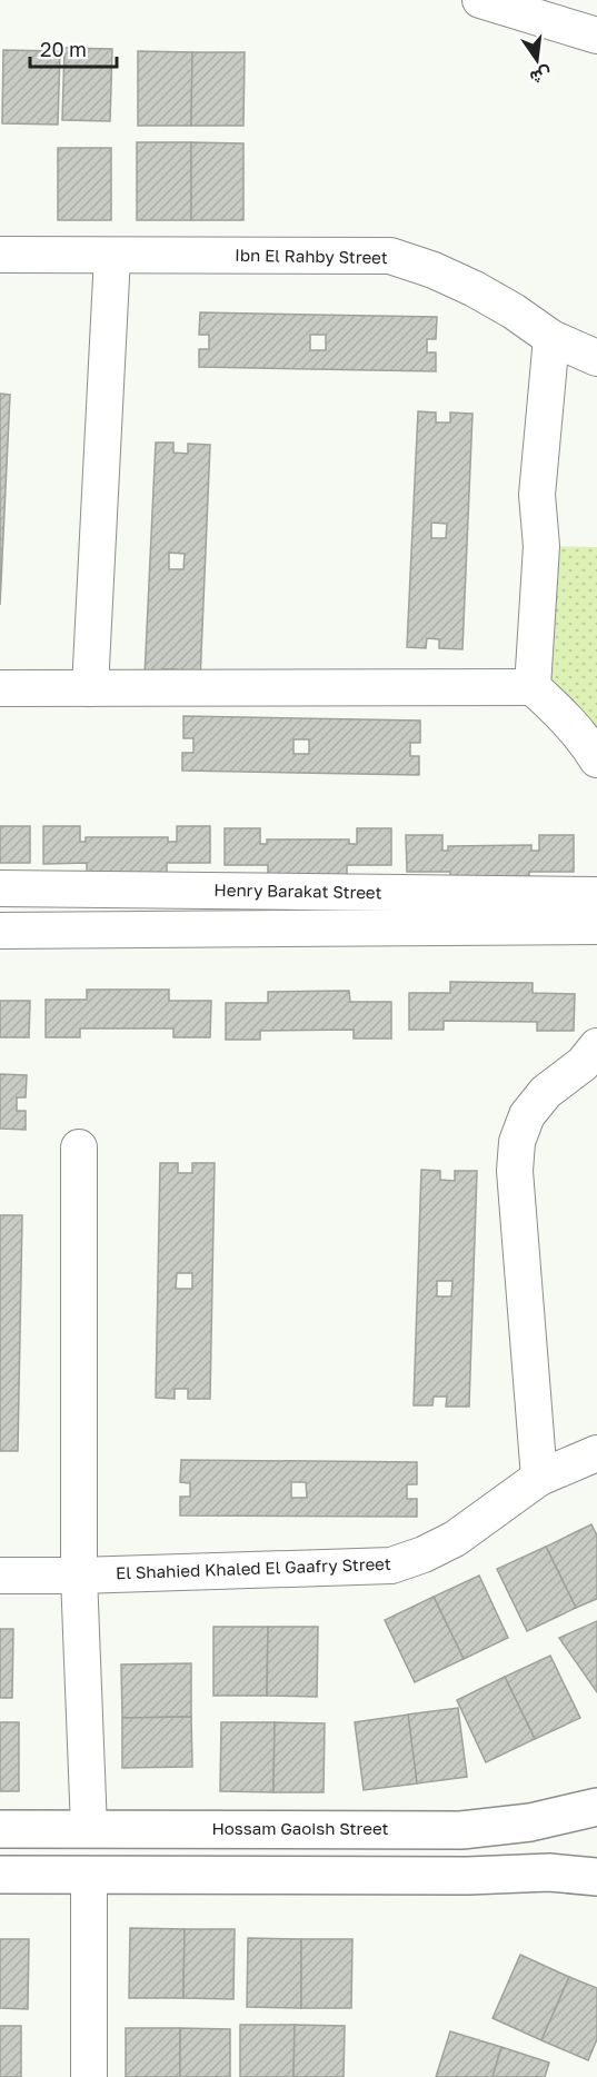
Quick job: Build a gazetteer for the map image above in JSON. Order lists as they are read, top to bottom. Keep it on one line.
{"streets":{"street":["Ibn El Rahby Street","Henry Barakat Street","El Shahied Khaled El Gaafry Street","Hossam Gaoish Street"]},"scale_bar":"20 m","north":"bottom"}
